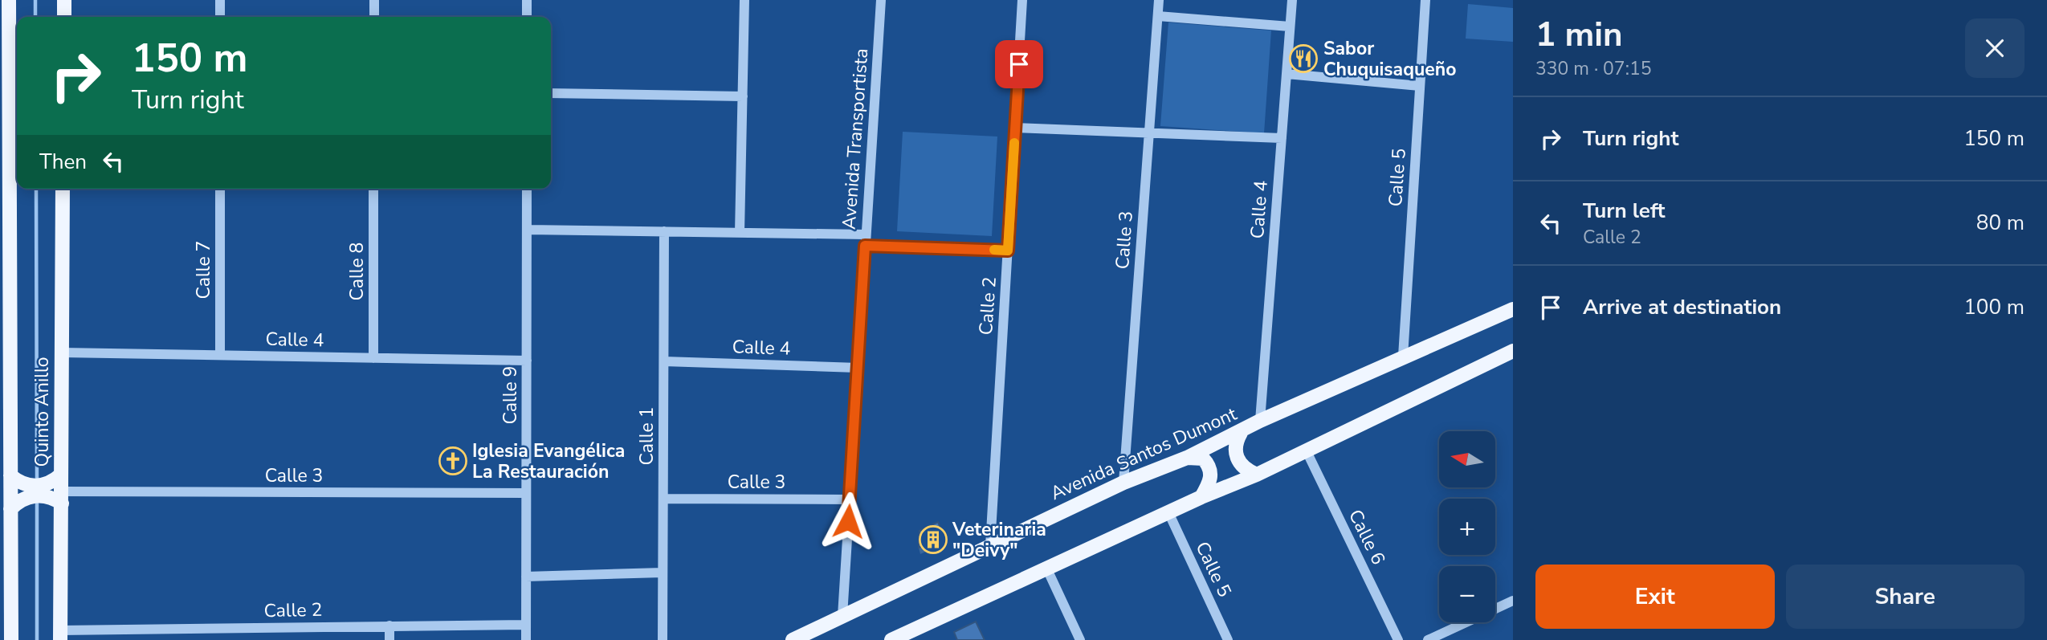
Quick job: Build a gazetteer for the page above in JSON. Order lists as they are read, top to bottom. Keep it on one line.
{"streets":{"main road":["Quinto Anillo","Avenida Santos Dumont"],"street":["Avenida Transportista","Calle 5","Calle 4","Calle 3","Calle 7","Calle 8","Calle 2","Calle 9","Calle 1","Calle 6"]},"crossings":[["Avenida Transportista","Calle 4"],["Avenida Transportista","Calle 3"],["Avenida Transportista","Avenida Santos Dumont"],["Calle 5","Avenida Santos Dumont"],["Calle 4","Calle 7"],["Calle 4","Calle 8"],["Calle 4","Calle 9"],["Calle 4","Quinto Anillo"],["Calle 4","Calle 1"],["Calle 4","Avenida Santos Dumont"],["Calle 3","Calle 9"],["Calle 3","Quinto Anillo"],["Calle 3","Calle 1"],["Calle 3","Avenida Santos Dumont"],["Calle 2","Calle 9"],["Calle 2","Quinto Anillo"],["Calle 2","Avenida Santos Dumont"]],"places":{"restaurant":["Sabor Chuquisaqueño"],"church":["Iglesia Evangélica La Restauración"],"building":["Veterinaria \"Deivy\""]},"north":"left","page":{"heading":["1 min","330 m · 07:15"],"turn":["150 m","Turn right"],"list":[{"name":"Turn right","value":"150 m"},{"name":"Turn left","note":"Calle 2","value":"80 m"},{"name":"Arrive at destination","value":"100 m"}],"then":"Then","map_buttons":["+","−"],"buttons":["Exit","Share"]}}
